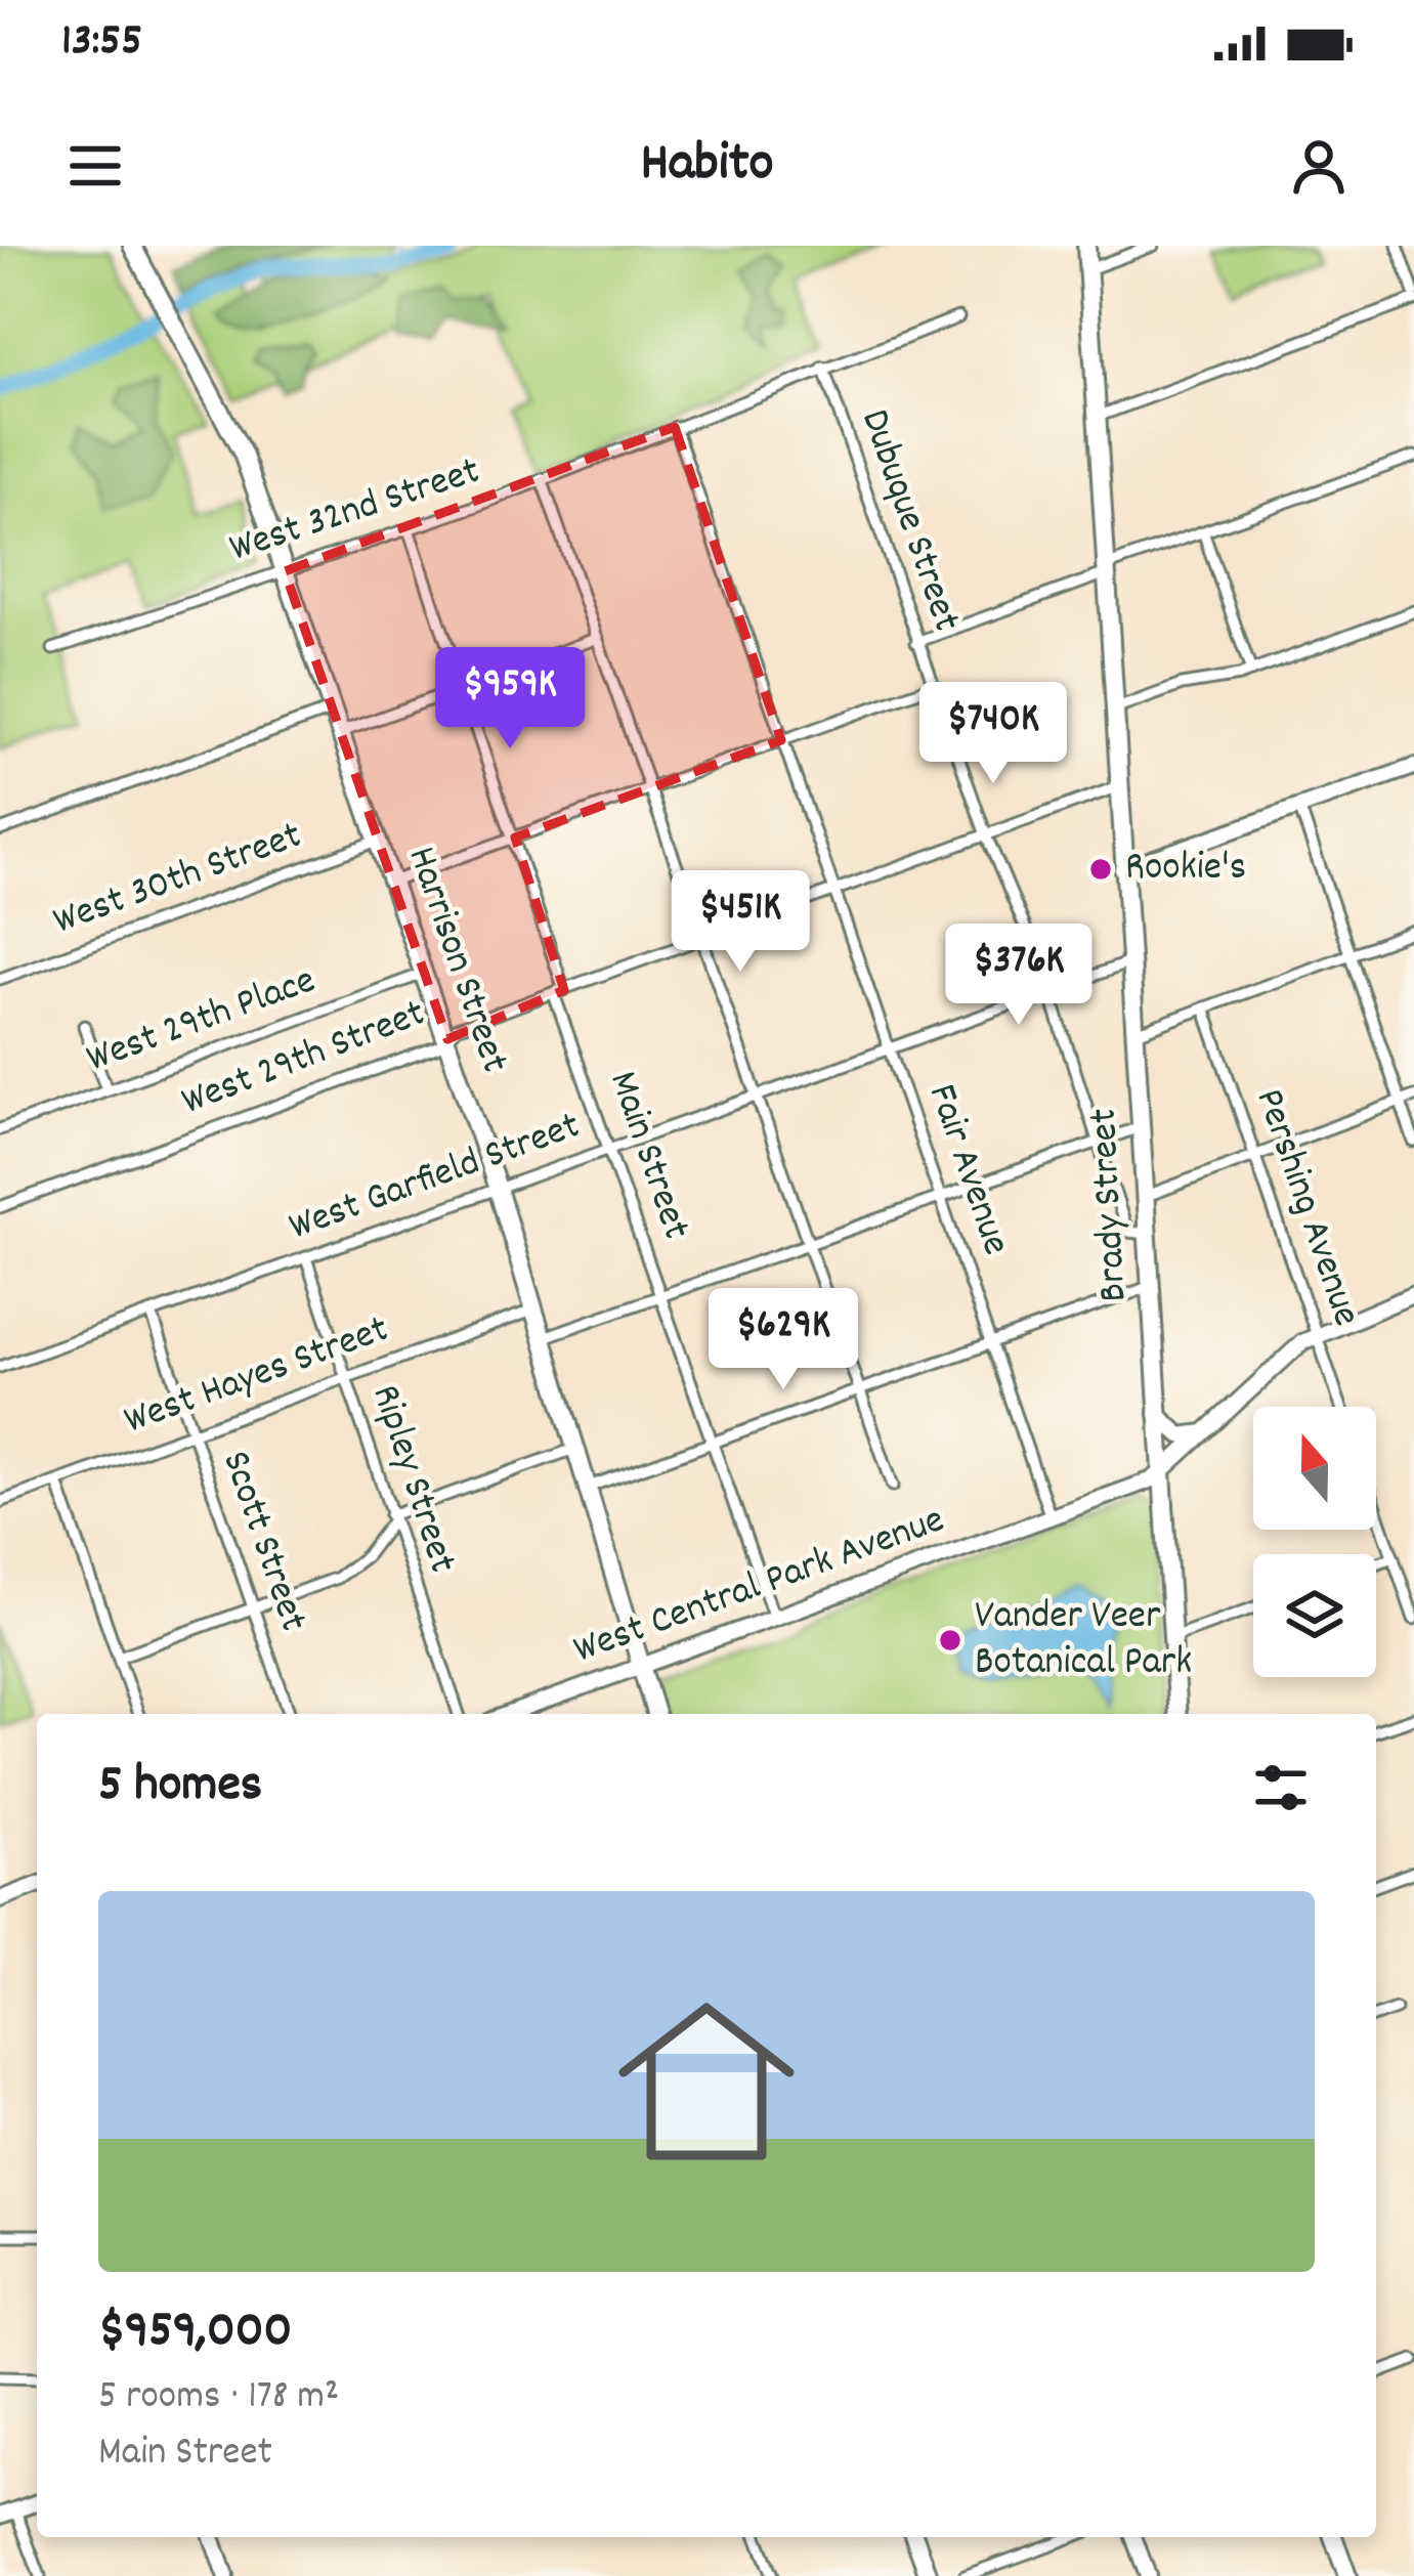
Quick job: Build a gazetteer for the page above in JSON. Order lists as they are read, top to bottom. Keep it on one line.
{"streets":{"highway":["Harrison Street","Brady Street"],"street":["West 32nd Street","Dubuque Street","West 30th Street","West 29th Place","West 29th Street","Main Street","Fair Avenue","West Garfield Street","Pershing Avenue","West Hayes Street","Ripley Street","Scott Street","West Central Park Avenue"]},"crossings":[["West 32nd Street","Dubuque Street"],["West 32nd Street","Harrison Street"],["West 32nd Street","Main Street"],["West 32nd Street","Fair Avenue"],["Dubuque Street","West 29th Street"],["Dubuque Street","West Garfield Street"],["Dubuque Street","Brady Street"],["West 30th Street","Harrison Street"],["Harrison Street","West 29th Place"],["Harrison Street","West 29th Street"],["Harrison Street","West Garfield Street"],["Harrison Street","West Hayes Street"],["Harrison Street","West Central Park Avenue"],["West 29th Street","Main Street"],["West 29th Street","Fair Avenue"],["West 29th Street","Brady Street"],["Main Street","West Garfield Street"],["Main Street","West Central Park Avenue"],["Fair Avenue","West Garfield Street"],["Fair Avenue","West Central Park Avenue"],["West Garfield Street","Brady Street"],["West Garfield Street","Ripley Street"],["West Garfield Street","Scott Street"],["Brady Street","West Central Park Avenue"],["West Hayes Street","Ripley Street"],["West Hayes Street","Scott Street"]],"places":["Rookie's","Vander Veer Botanical Park"],"north":"top","page":{"status":"13:55","header":"Habito","price":["$959K","$740K","$451K","$376K","$629K"],"heading":"5 homes","list":[{"name":"$959,000","note":"5 rooms · 178 m² · Main Street"}]}}
